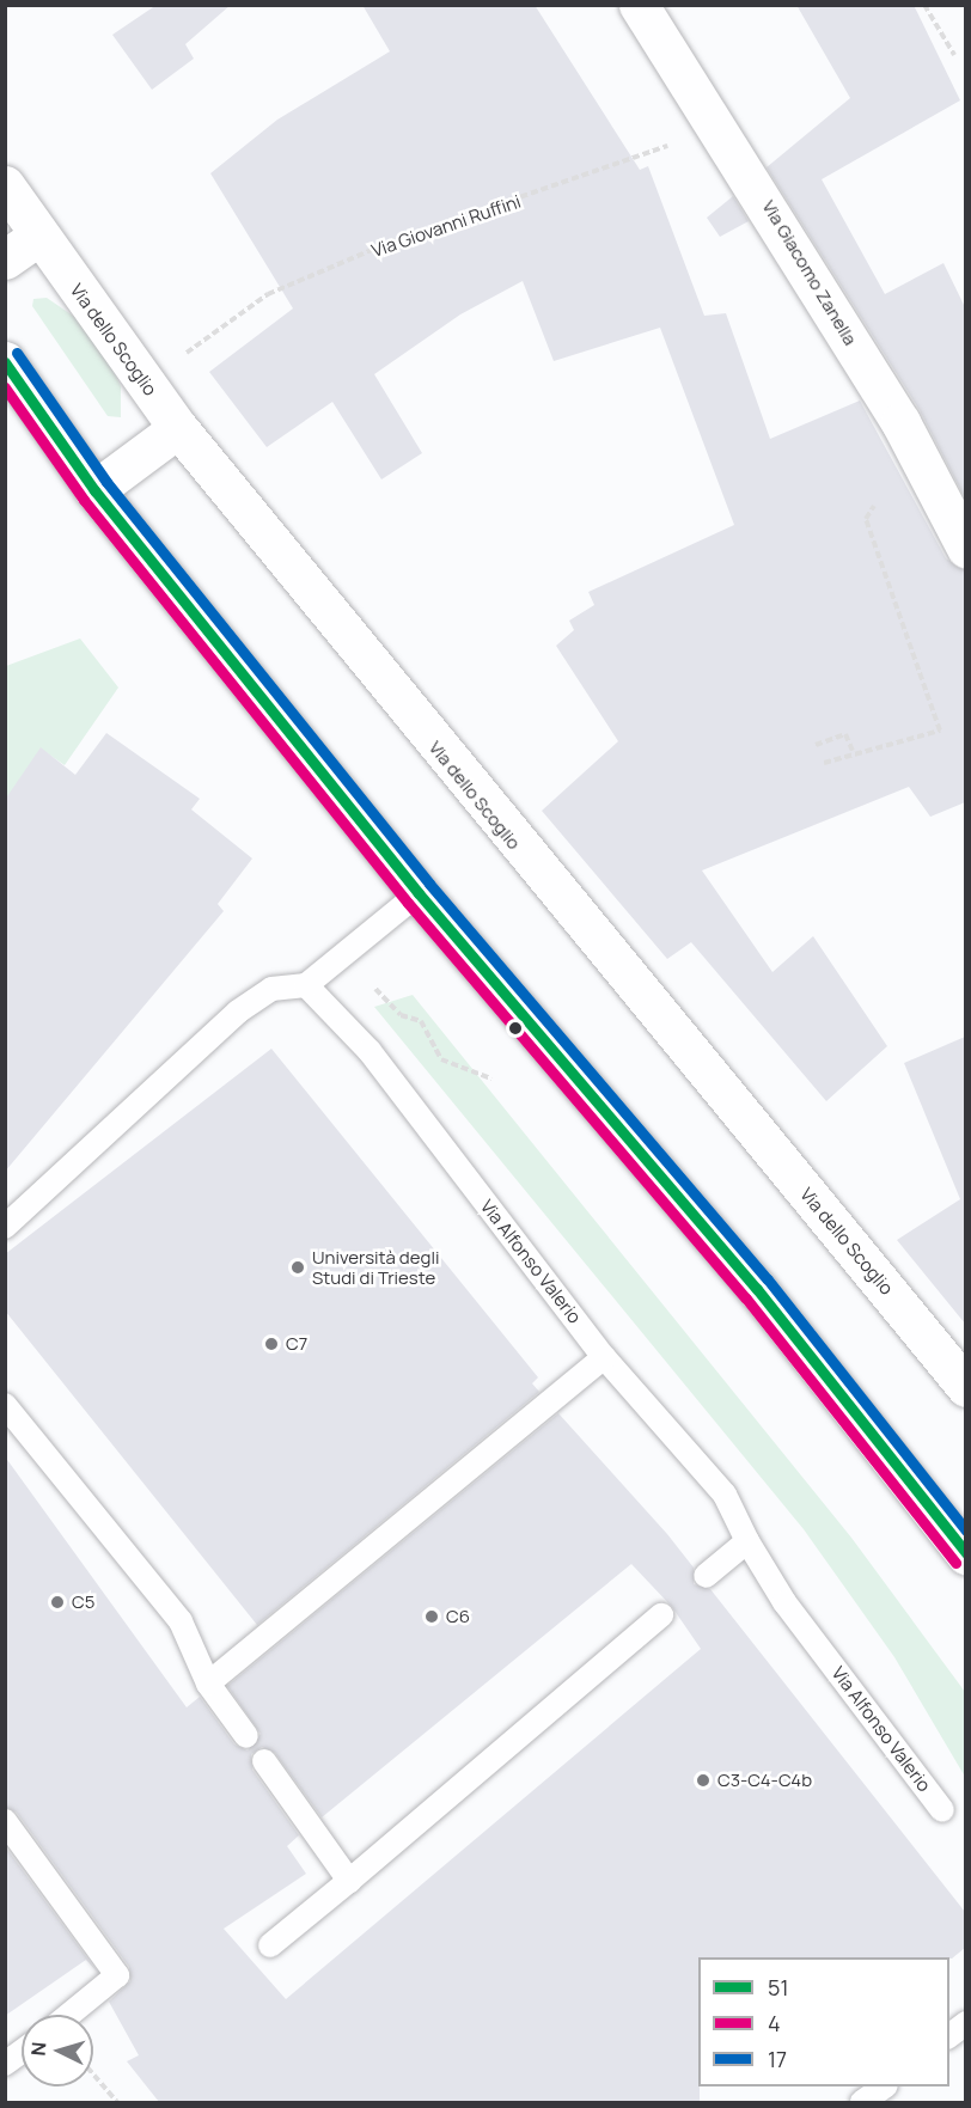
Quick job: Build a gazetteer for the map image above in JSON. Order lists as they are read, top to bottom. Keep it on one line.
{"streets":{"street":["Via Giacomo Zanella","Via dello Scoglio"],"lane":["Via Alfonso Valerio"],"path":["Via Giovanni Ruffini"]},"crossings":[["Via Giovanni Ruffini","Via Giacomo Zanella"]],"places":["Università degli Studi di Trieste","C7","C5","C6","C3-C4-C4b"],"lines":["transit line 17","transit line 51","transit line 4"],"legend":["51","4","17"],"north":"left"}
